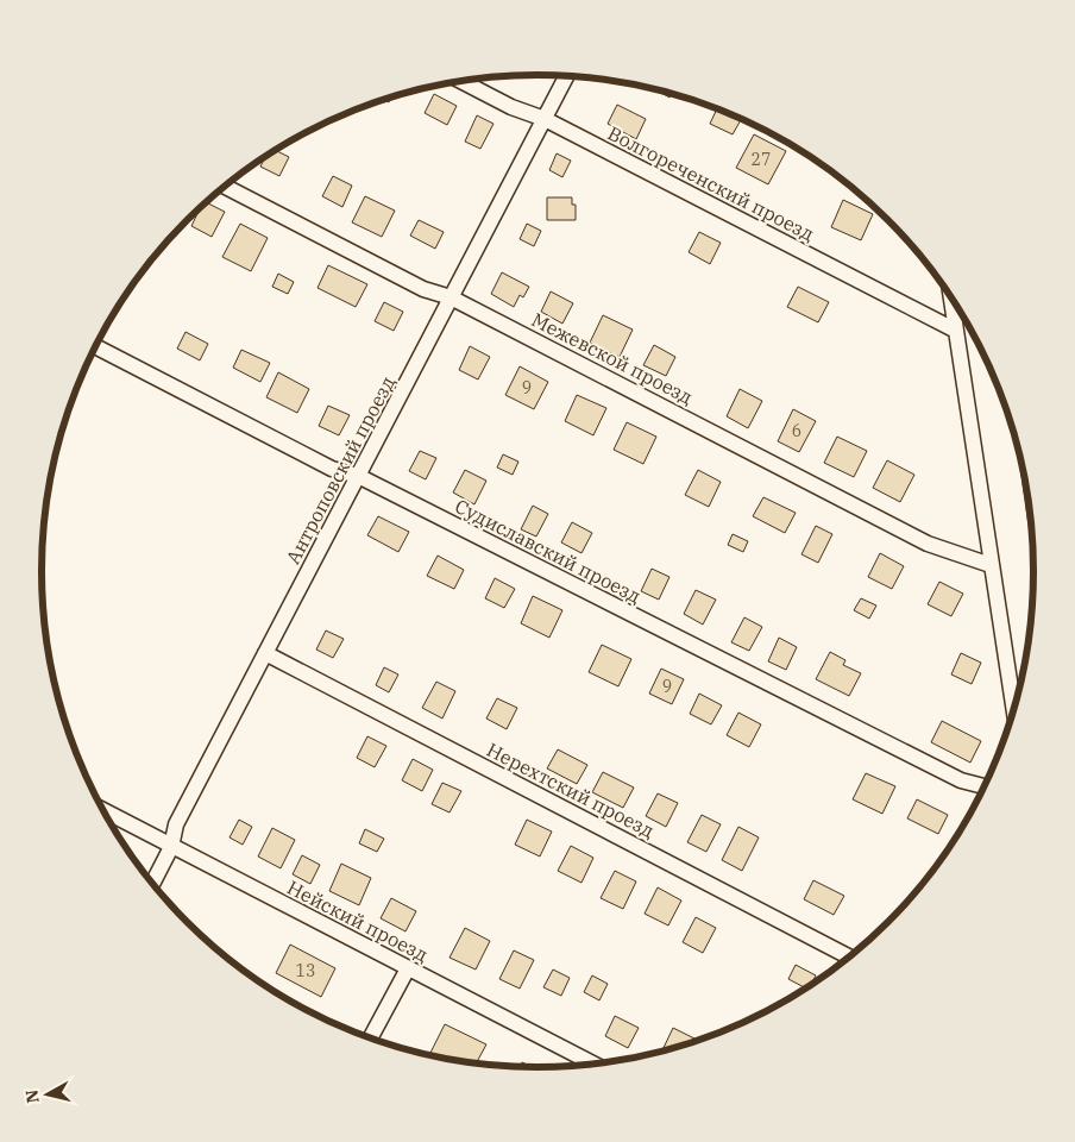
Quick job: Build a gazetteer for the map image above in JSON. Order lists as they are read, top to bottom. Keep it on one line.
{"streets":{"street":["Волгореченский проезд","Межевской проезд","Антроповский проезд","Судиславский проезд","Нерехтский проезд","Нейский проезд"]},"crossings":[["Волгореченский проезд","Антроповский проезд"],["Межевской проезд","Антроповский проезд"],["Антроповский проезд","Судиславский проезд"],["Антроповский проезд","Нерехтский проезд"],["Антроповский проезд","Нейский проезд"]],"house_numbers":["27","9","6","9","13"],"north":"left"}
